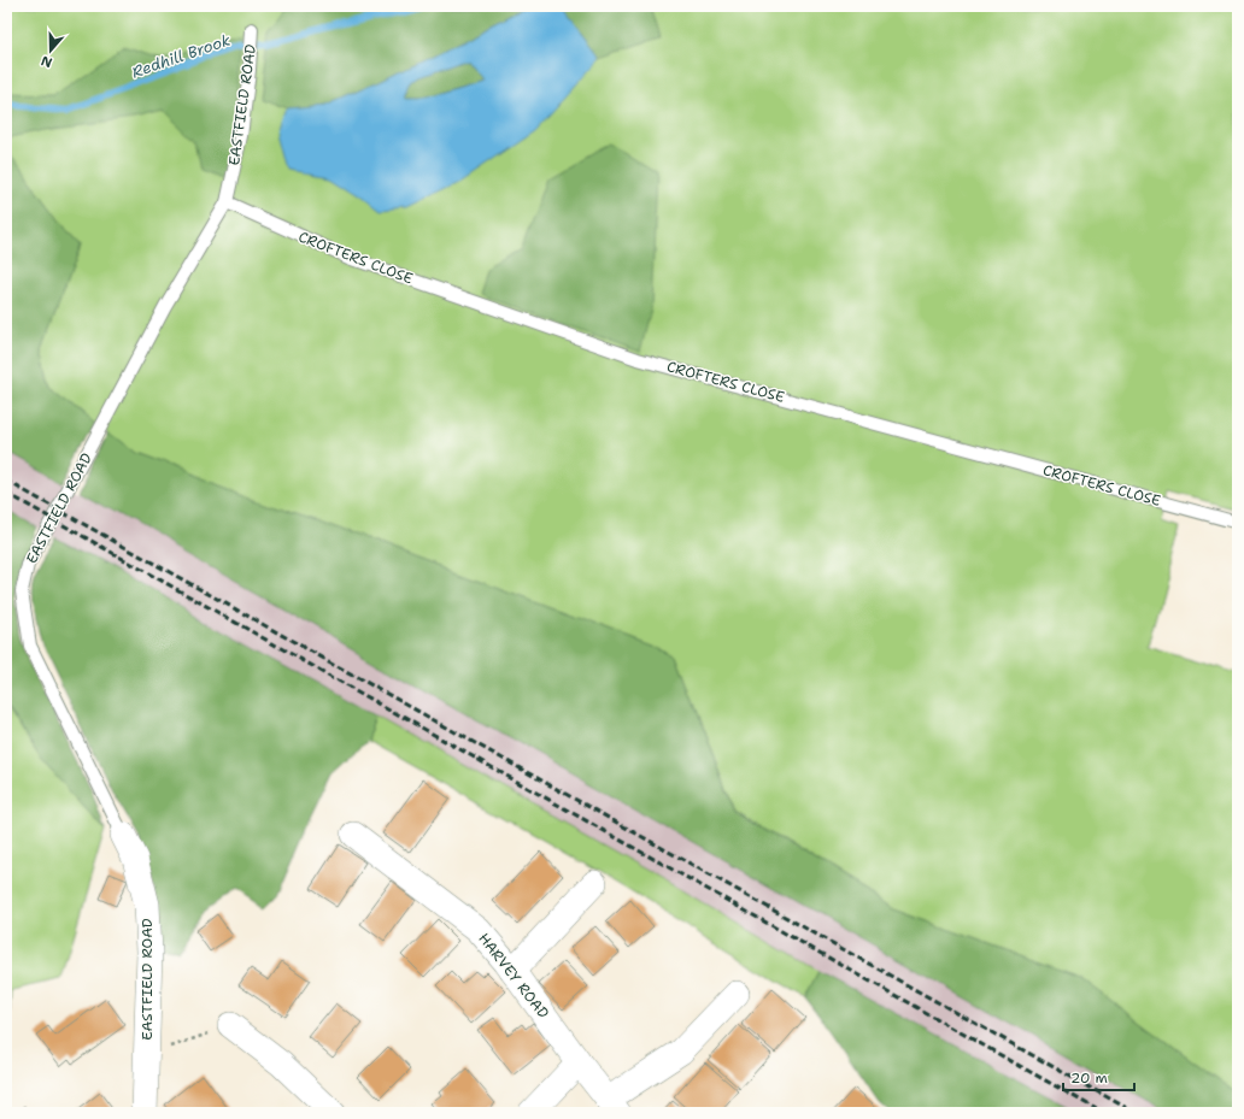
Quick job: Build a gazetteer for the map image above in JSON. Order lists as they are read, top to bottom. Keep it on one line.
{"streets":{"street":["EASTFIELD ROAD","HARVEY ROAD"],"lane":["CROFTERS CLOSE"]},"crossings":[["EASTFIELD ROAD","CROFTERS CLOSE"]],"water":["Redhill Brook"],"scale_bar":"20 m","north":"bottom"}
